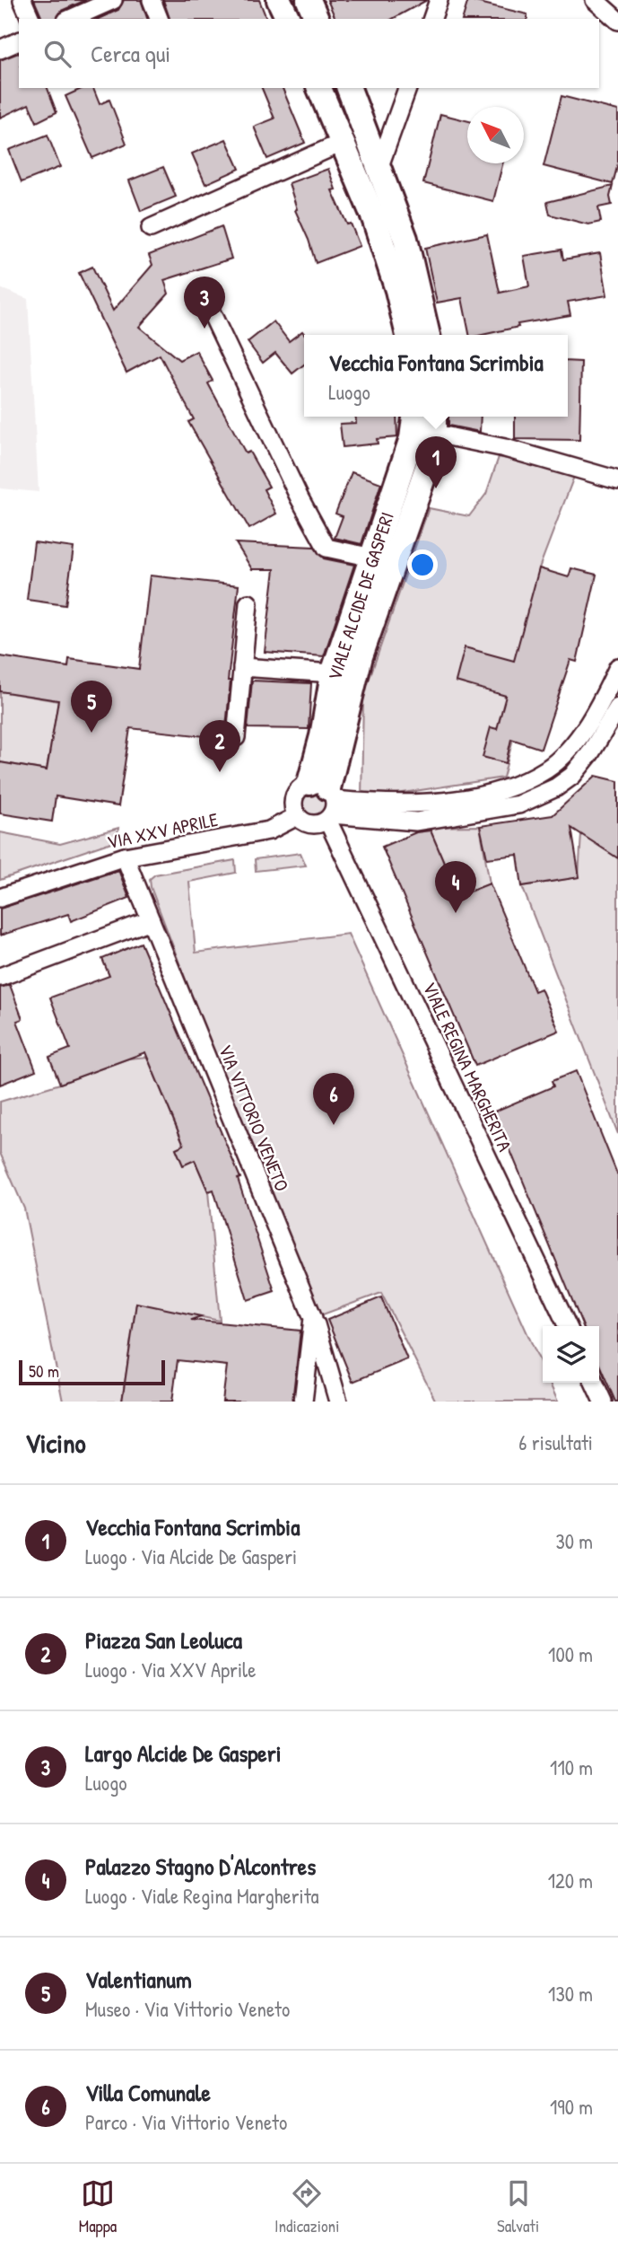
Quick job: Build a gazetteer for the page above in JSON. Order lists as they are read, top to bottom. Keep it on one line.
{"streets":{"main road":["VIALE ALCIDE DE GASPERI"],"street":["VIA XXV APRILE","VIALE REGINA MARGHERITA","VIA VITTORIO VENETO"]},"crossings":[["VIALE ALCIDE DE GASPERI","VIALE REGINA MARGHERITA"],["VIA XXV APRILE","VIA VITTORIO VENETO"]],"scale_bar":"50 m","north":"top left","page":{"search":"Cerca qui","pins":["3","1","5","2","4","6"],"popup":["Vecchia Fontana Scrimbia","Luogo"],"scale":"50 m","heading":["Vicino","6 risultati"],"list":[{"mark":"1","name":"Vecchia Fontana Scrimbia","note":"Luogo · Via Alcide De Gasperi","value":"30 m"},{"mark":"2","name":"Piazza San Leoluca","note":"Luogo · Via XXV Aprile","value":"100 m"},{"mark":"3","name":"Largo Alcide De Gasperi","note":"Luogo","value":"110 m"},{"mark":"4","name":"Palazzo Stagno D'Alcontres","note":"Luogo · Viale Regina Margherita","value":"120 m"},{"mark":"5","name":"Valentianum","note":"Museo · Via Vittorio Veneto","value":"130 m"},{"mark":"6","name":"Villa Comunale","note":"Parco · Via Vittorio Veneto","value":"190 m"}],"nav":["Mappa","Indicazioni","Salvati"]}}
